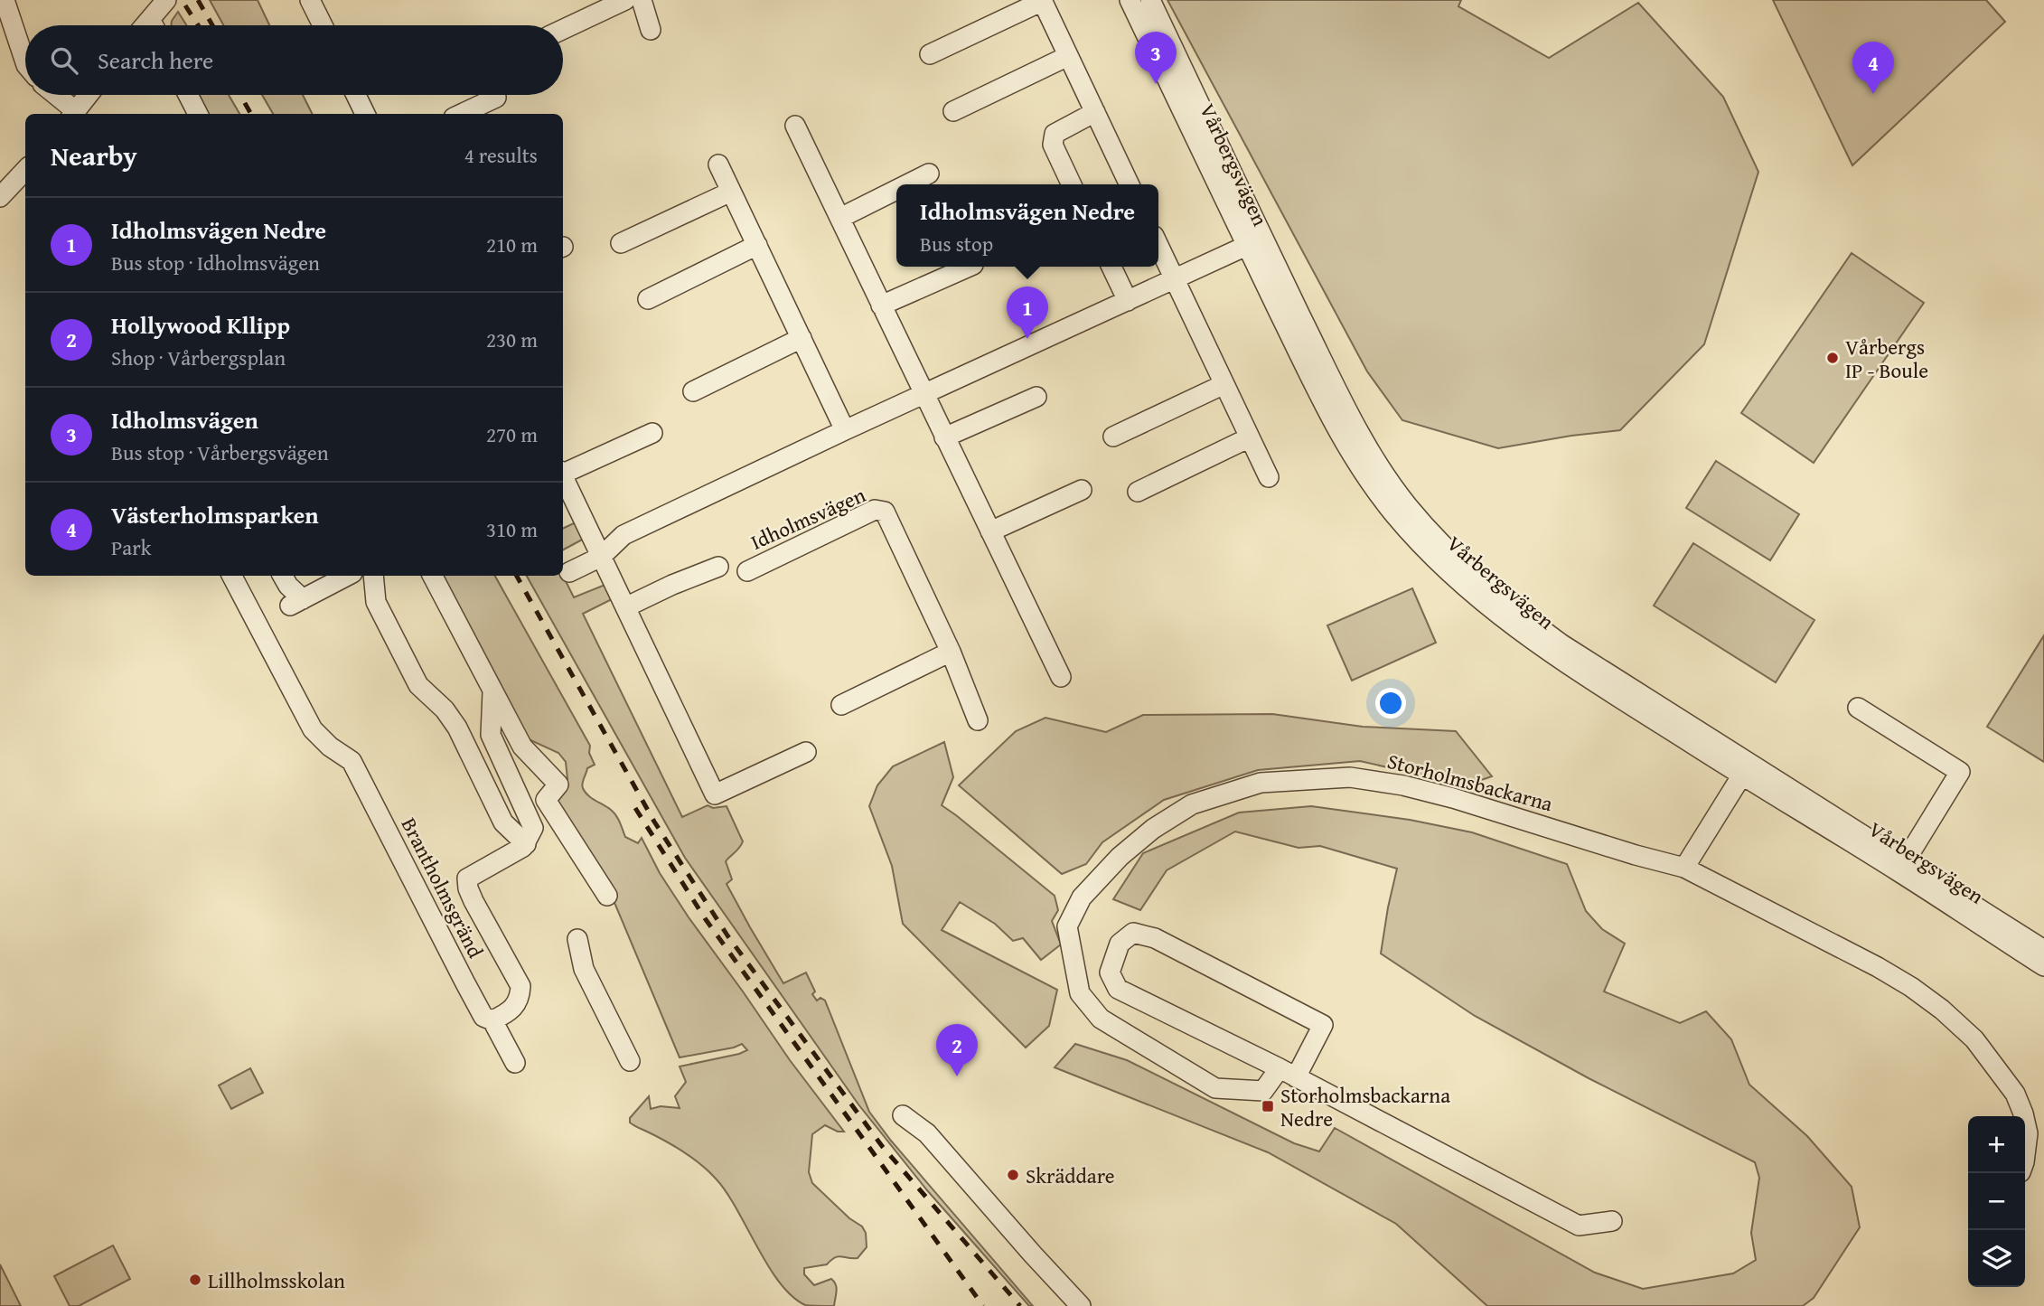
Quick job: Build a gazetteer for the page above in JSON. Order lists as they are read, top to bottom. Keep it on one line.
{"streets":{"street":["Vårbergsvägen","Idholmsvägen","Storholmsbackarna","Brantholmsgränd"]},"places":{"other":["Vårbergs IP - Boule","Skräddare","Lillholmsskolan"],"transit":["Storholmsbackarna Nedre"]},"page":{"search":"Search here","pins":["3","4","1","2"],"heading":["Nearby","4 results"],"popup":["Idholmsvägen Nedre","Bus stop"],"list":[{"mark":"1","name":"Idholmsvägen Nedre","note":"Bus stop · Idholmsvägen","value":"210 m"},{"mark":"2","name":"Hollywood Kllipp","note":"Shop · Vårbergsplan","value":"230 m"},{"mark":"3","name":"Idholmsvägen","note":"Bus stop · Vårbergsvägen","value":"270 m"},{"mark":"4","name":"Västerholmsparken","note":"Park","value":"310 m"}],"map_buttons":["+","−"]}}
